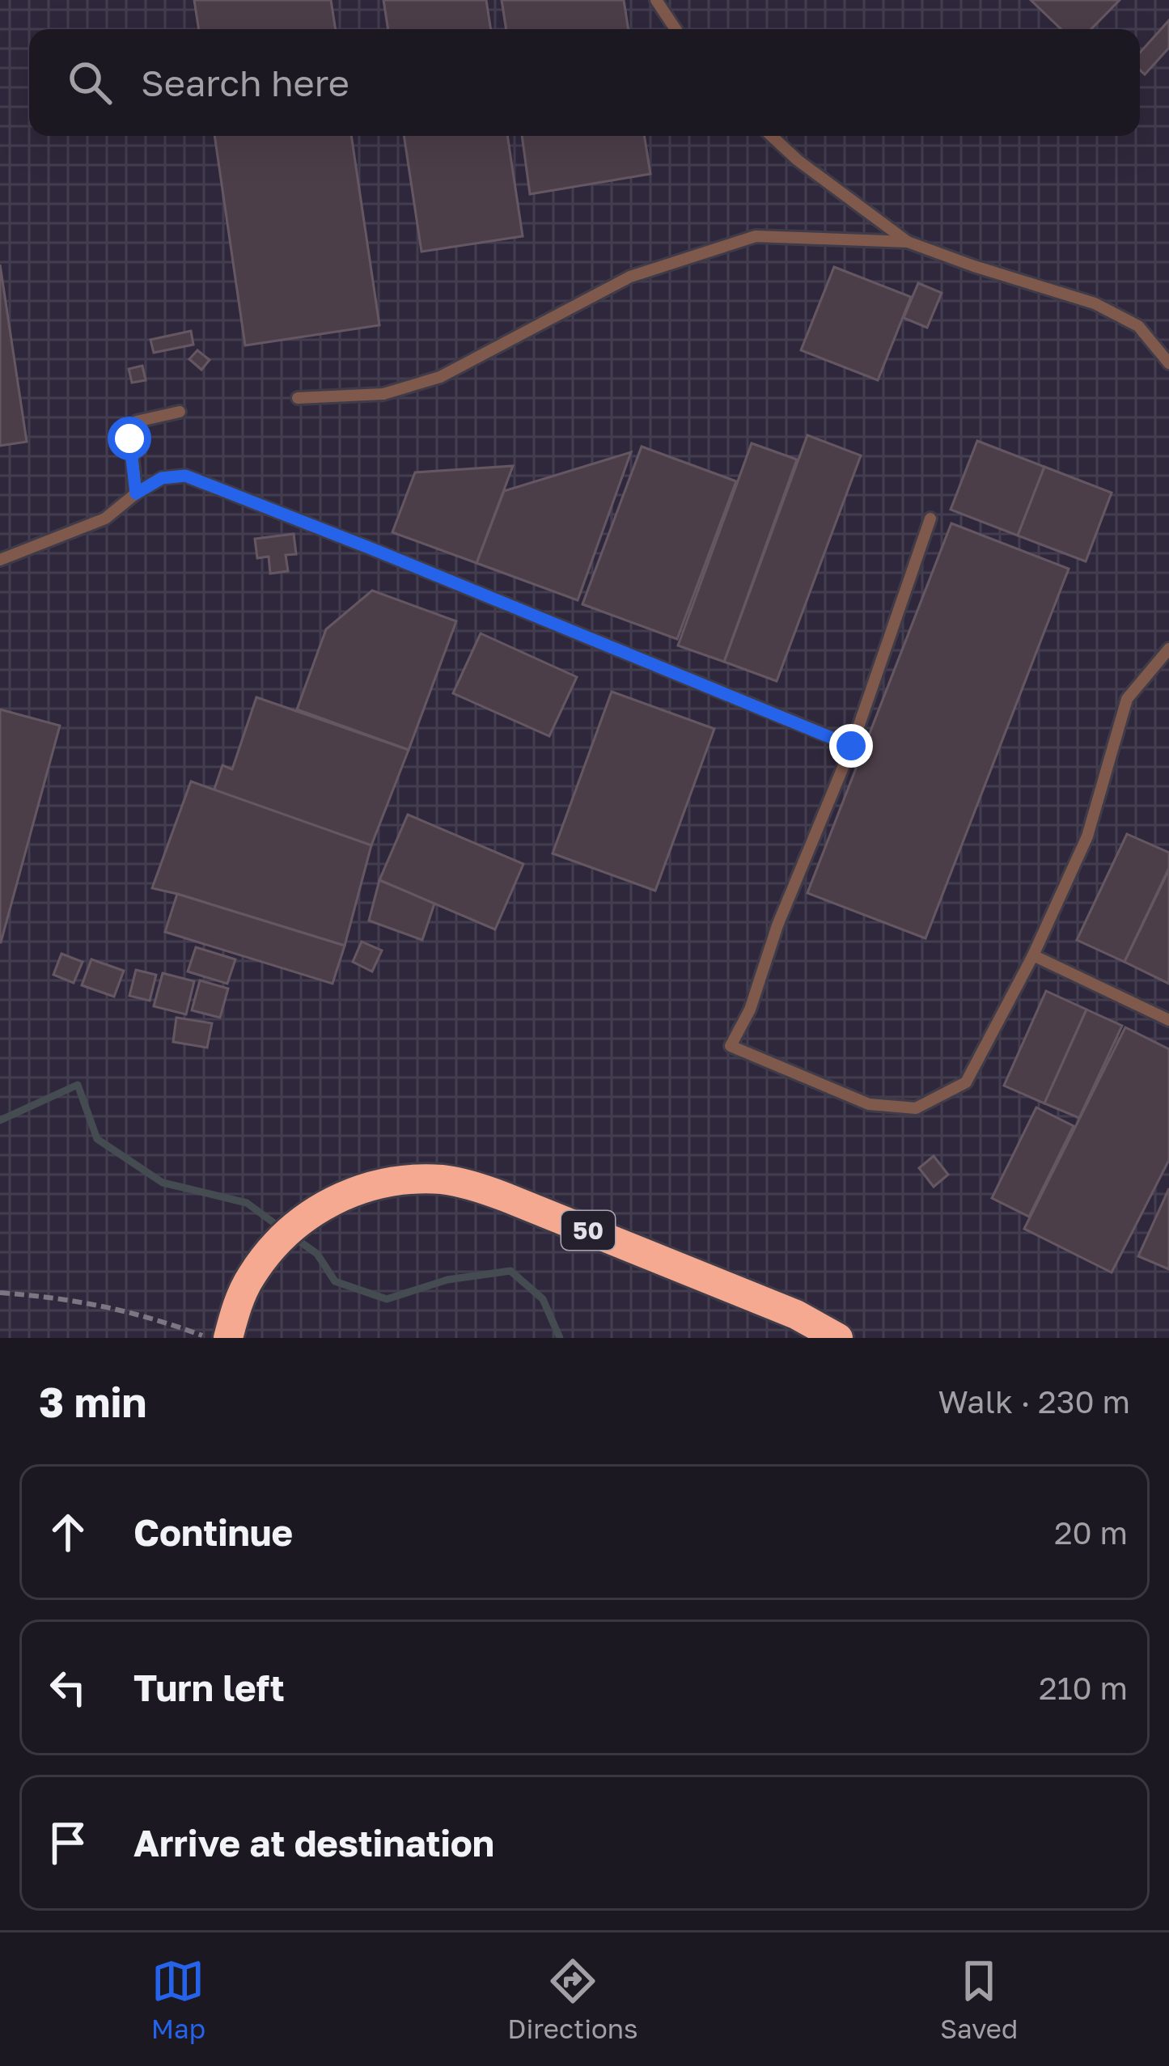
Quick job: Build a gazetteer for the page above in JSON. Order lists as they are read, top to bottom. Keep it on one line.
{"streets":{"highway":["50"]},"page":{"search":"Search here","heading":["3 min","Walk · 230 m"],"list":[["Continue","20 m"],["Turn left","210 m"],"Arrive at destination"],"nav":["Map","Directions","Saved"]}}
